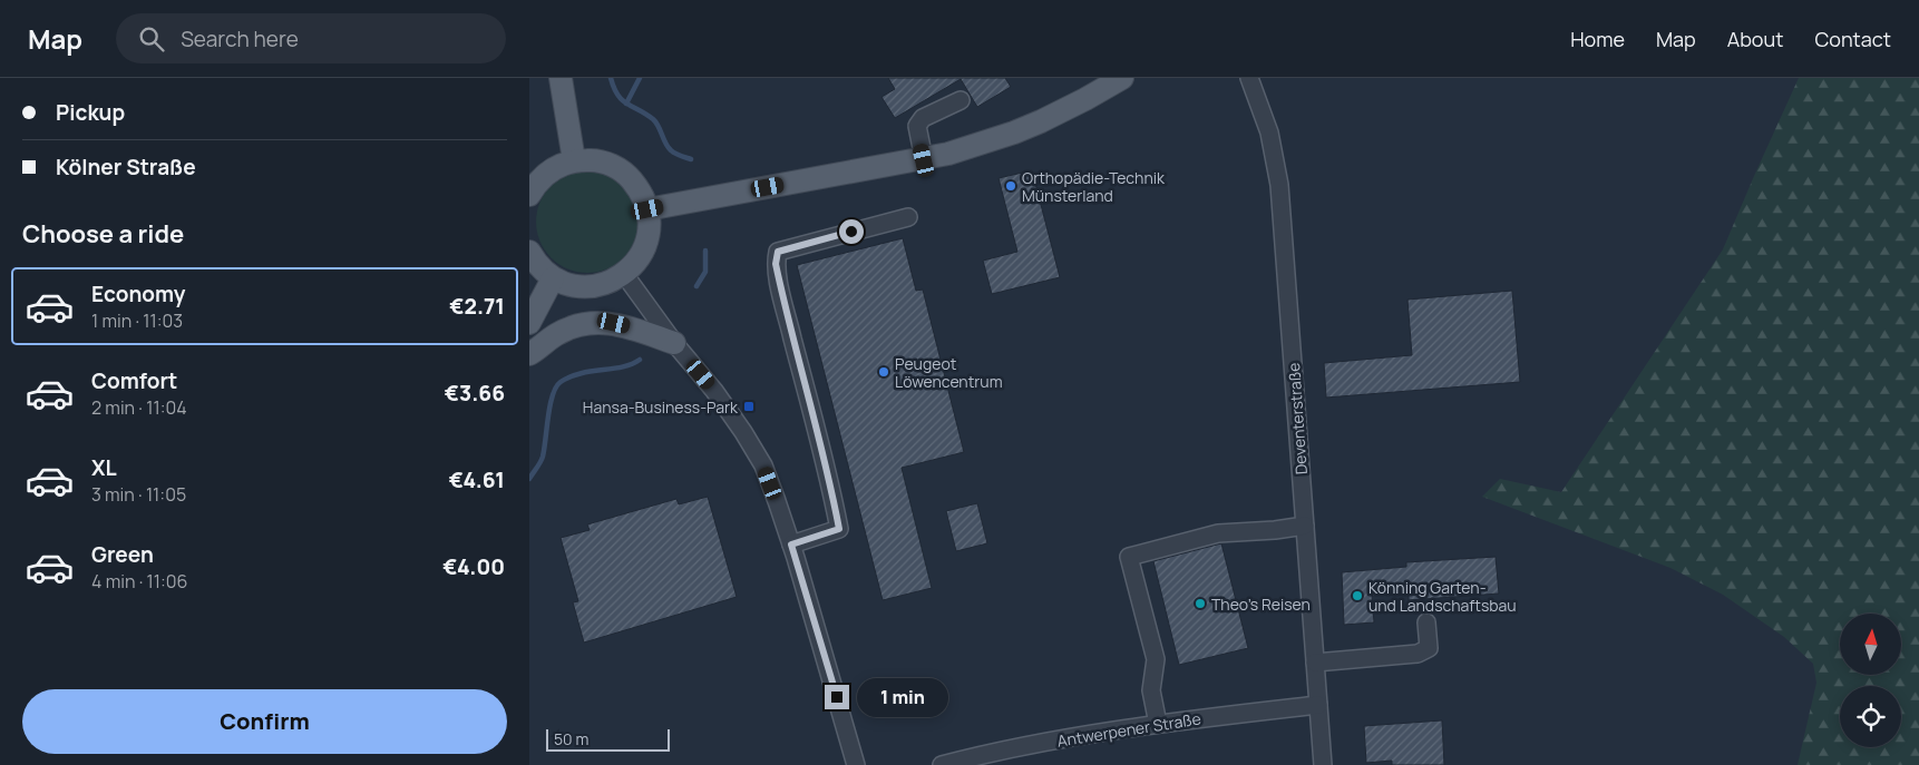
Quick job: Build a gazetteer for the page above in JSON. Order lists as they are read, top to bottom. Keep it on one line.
{"streets":{"street":["Deventerstraße","Antwerpener Straße"]},"crossings":[["Deventerstraße","Antwerpener Straße"]],"places":{"other":["Orthopädie-Technik Münsterland","Peugeot Löwencentrum","Könning Garten- und Landschaftsbau","Theo's Reisen"],"transit":["Hansa-Business-Park"]},"scale_bar":"50 m","north":"top","page":{"header":"Map","search":"Search here","nav":["Home","Map","About","Contact"],"banner":["Pickup","Kölner Straße"],"heading":"Choose a ride","list":[{"name":"Economy","note":"1 min · 11:03","value":"€2.71"},{"name":"Comfort","note":"2 min · 11:04","value":"€3.66"},{"name":"XL","note":"3 min · 11:05","value":"€4.61"},{"name":"Green","note":"4 min · 11:06","value":"€4.00"}],"buttons":"Confirm","bubble":"1 min","scale":"50 m"}}
